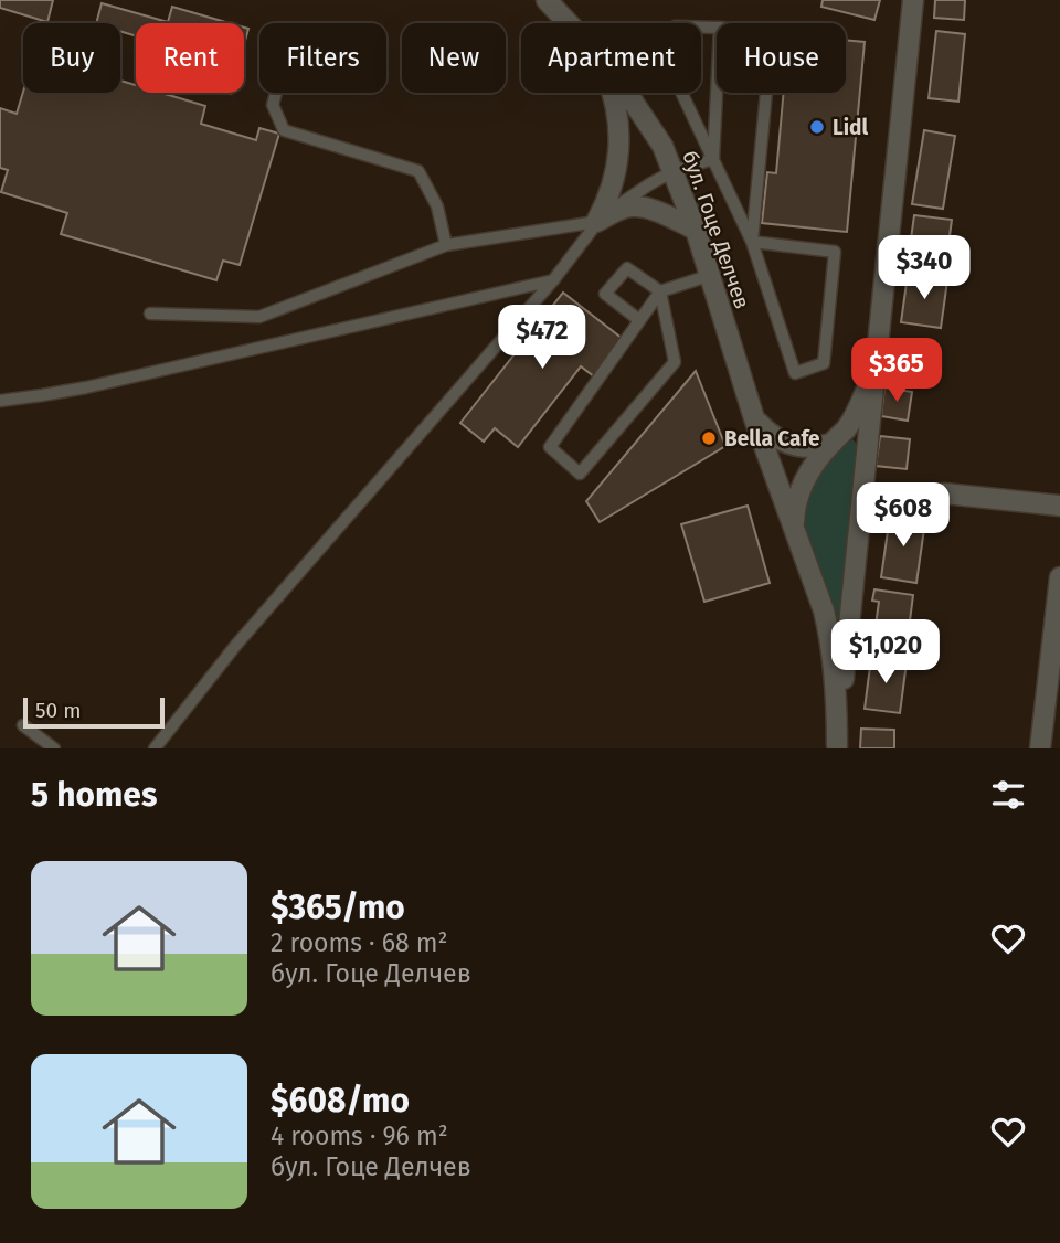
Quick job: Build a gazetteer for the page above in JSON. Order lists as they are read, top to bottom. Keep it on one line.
{"streets":{"street":["бул. Гоце Делчев"]},"places":["Lidl","Bella Cafe"],"scale_bar":"50 m","page":{"chip":["Buy","Rent","Filters","New","Apartment","House"],"price":["$340","$472","$365","$608","$1,020"],"scale":"50 m","heading":"5 homes","list":[{"name":"$365/mo","note":"2 rooms · 68 m² · бул. Гоце Делчев"},{"name":"$608/mo","note":"4 rooms · 96 m² · бул. Гоце Делчев"}]}}
